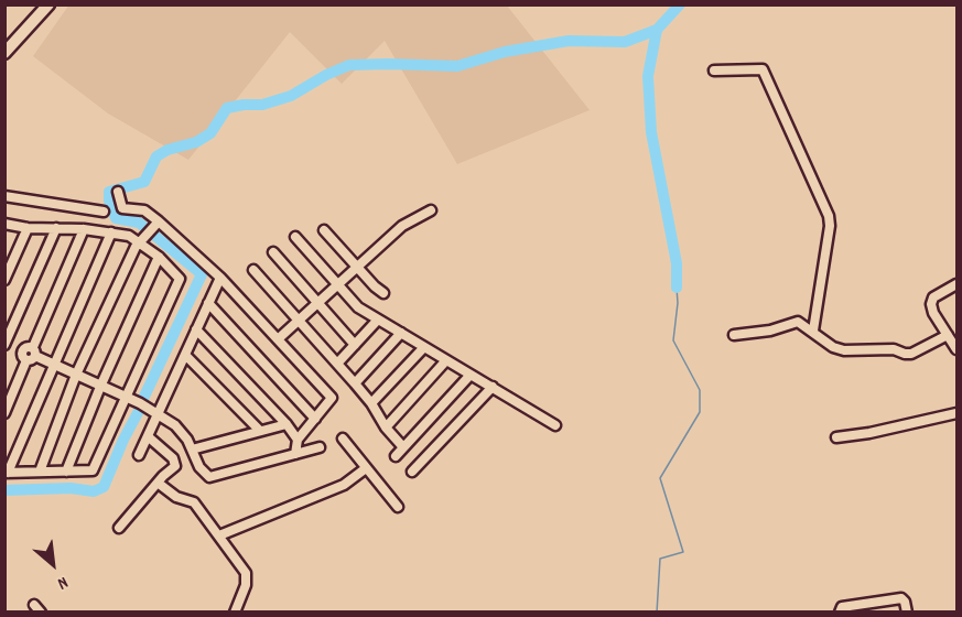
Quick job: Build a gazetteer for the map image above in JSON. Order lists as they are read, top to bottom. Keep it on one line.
{"north":"bottom right"}
